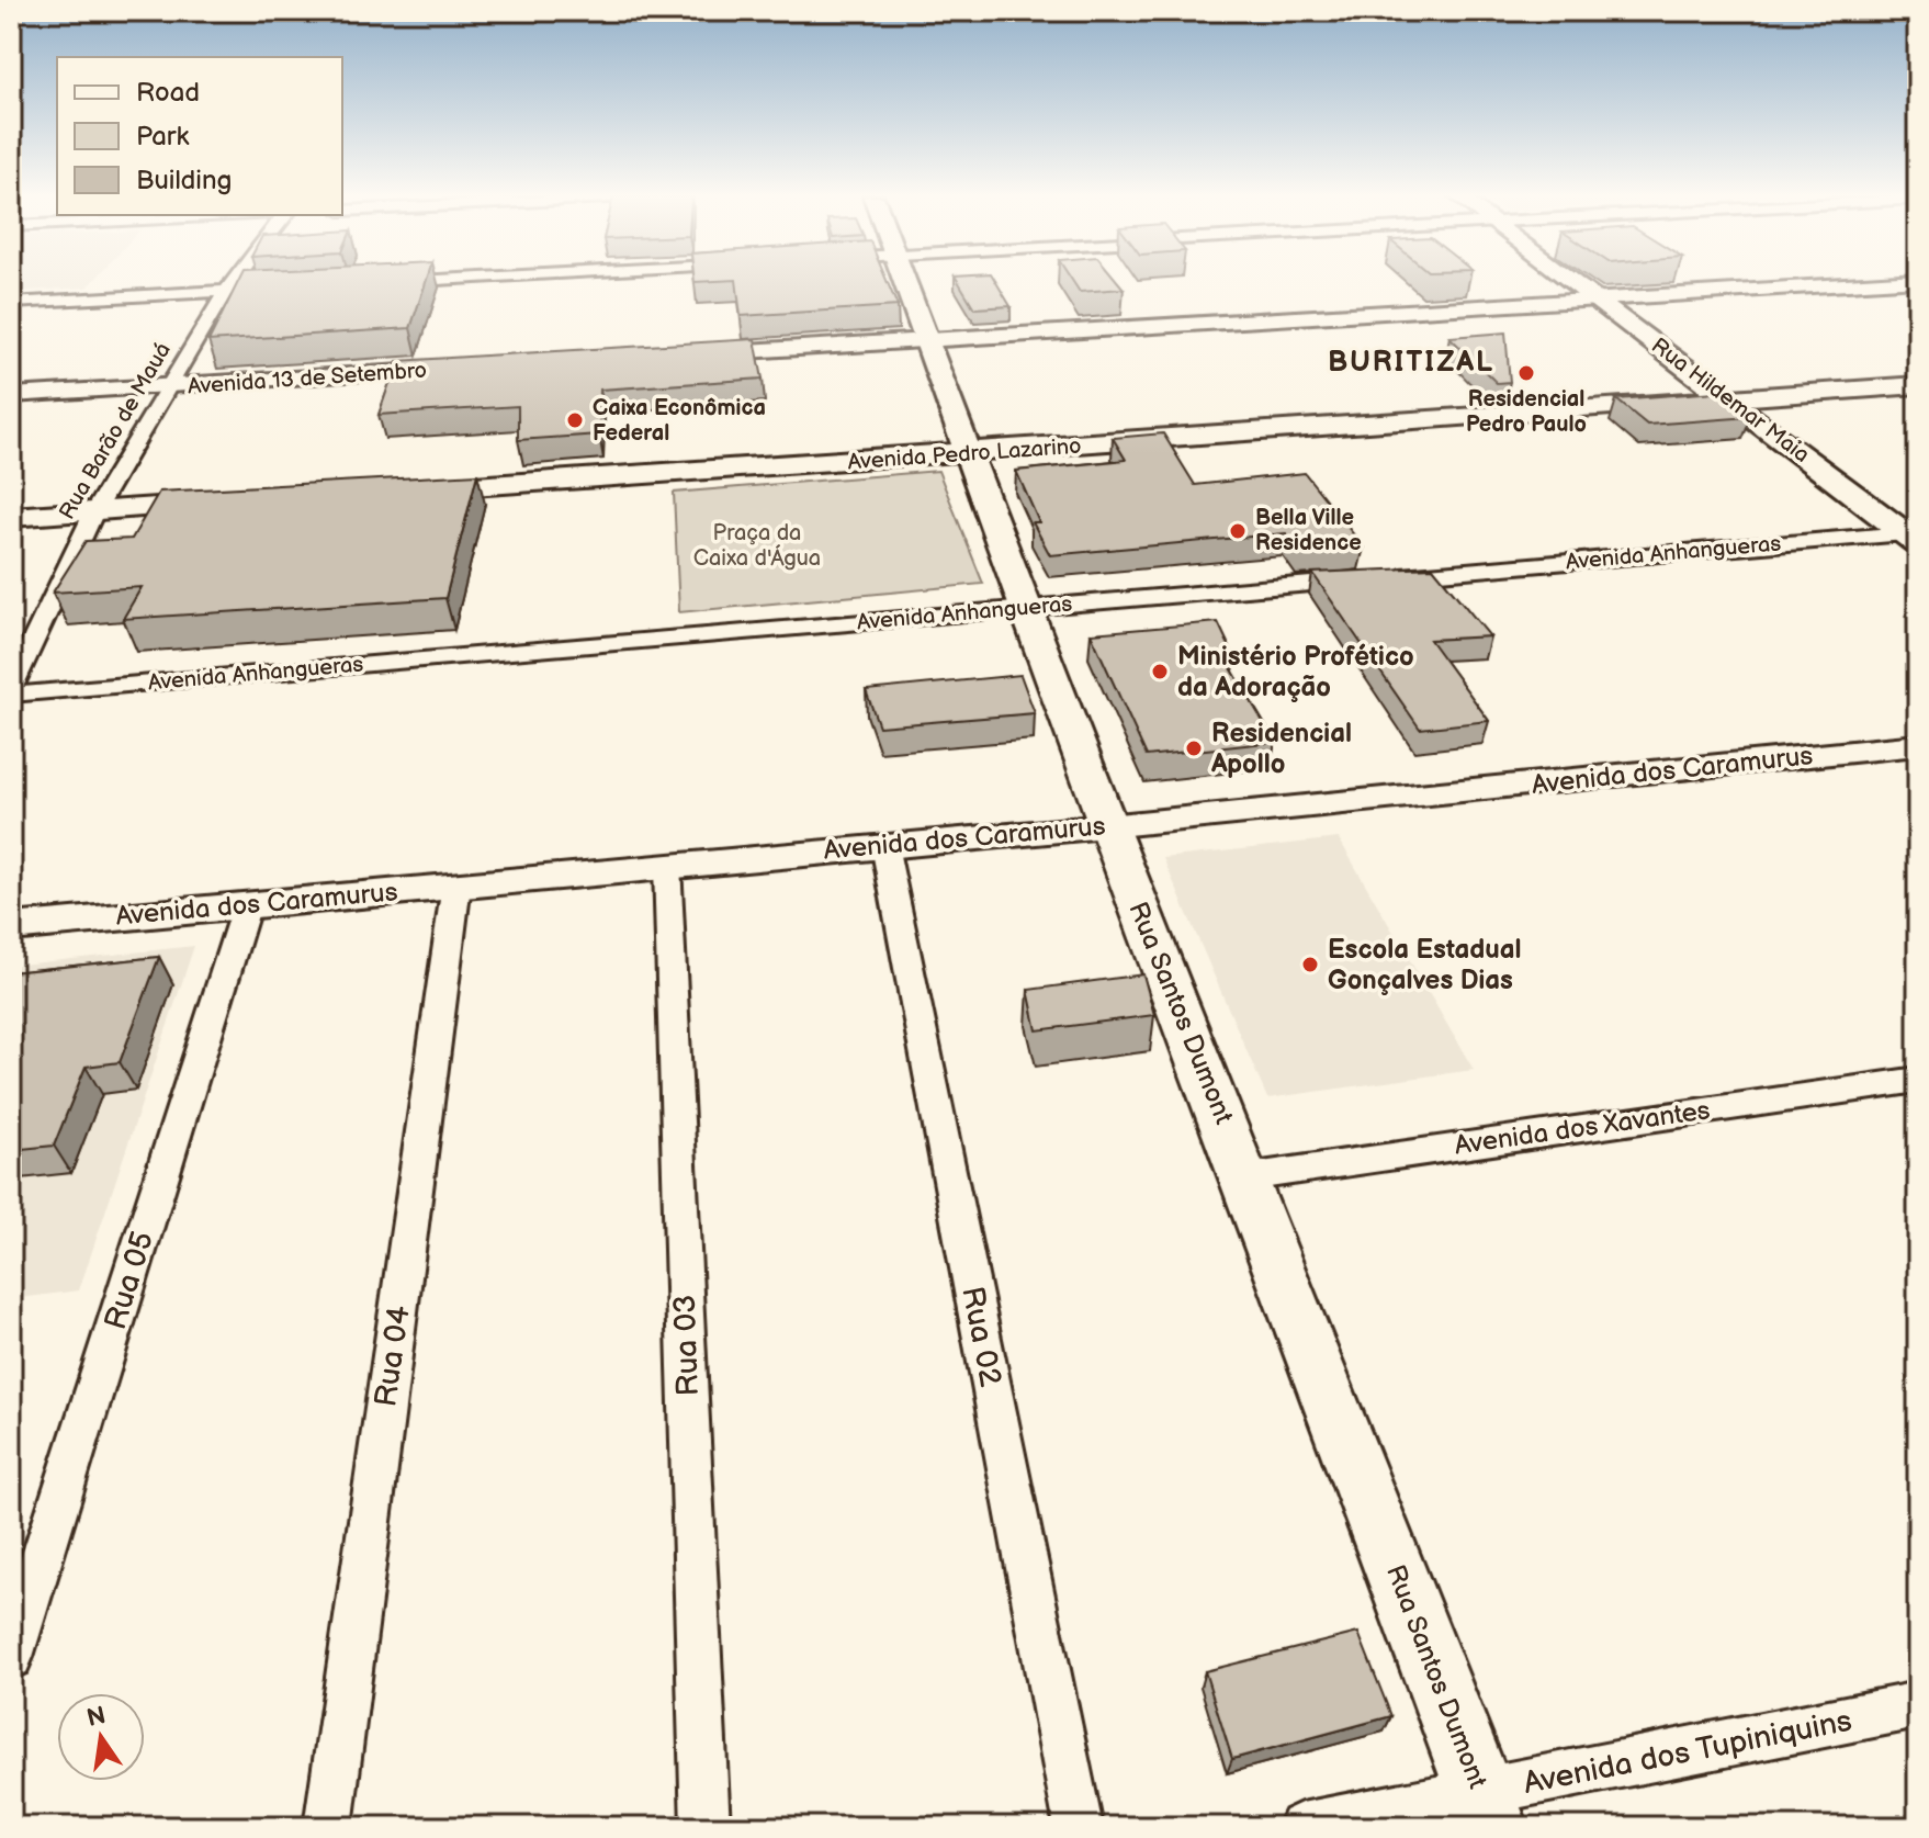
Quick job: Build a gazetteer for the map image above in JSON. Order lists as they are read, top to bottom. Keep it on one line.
{"streets":{"main road":["Rua Hildemar Maia","Avenida Pedro Lazarino","Rua Santos Dumont"],"street":["Avenida 13 de Setembro","Rua Barão de Mauá","Avenida Anhangueras","Avenida dos Caramurus","Avenida dos Xavantes","Rua 05","Rua 02","Rua 03","Rua 04","Avenida dos Tupiniquins"]},"crossings":[["Avenida 13 de Setembro","Rua Barão de Mauá"],["Rua Hildemar Maia","Avenida Pedro Lazarino"],["Rua Hildemar Maia","Avenida Anhangueras"],["Avenida Pedro Lazarino","Rua Santos Dumont"],["Avenida Anhangueras","Rua Santos Dumont"],["Avenida dos Caramurus","Rua Santos Dumont"],["Avenida dos Caramurus","Rua 05"],["Avenida dos Caramurus","Rua 02"],["Avenida dos Caramurus","Rua 03"],["Avenida dos Caramurus","Rua 04"],["Rua Santos Dumont","Avenida dos Xavantes"],["Rua Santos Dumont","Avenida dos Tupiniquins"]],"districts":["BURITIZAL"],"parks":["Praça da Caixa d'Água"],"places":["Residencial Pedro Paulo","Caixa Econômica Federal","Bella Ville Residence","Ministério Profético da Adoração","Residencial Apollo","Escola Estadual Gonçalves Dias"],"legend":["Road","Park","Building"],"north":"top"}
